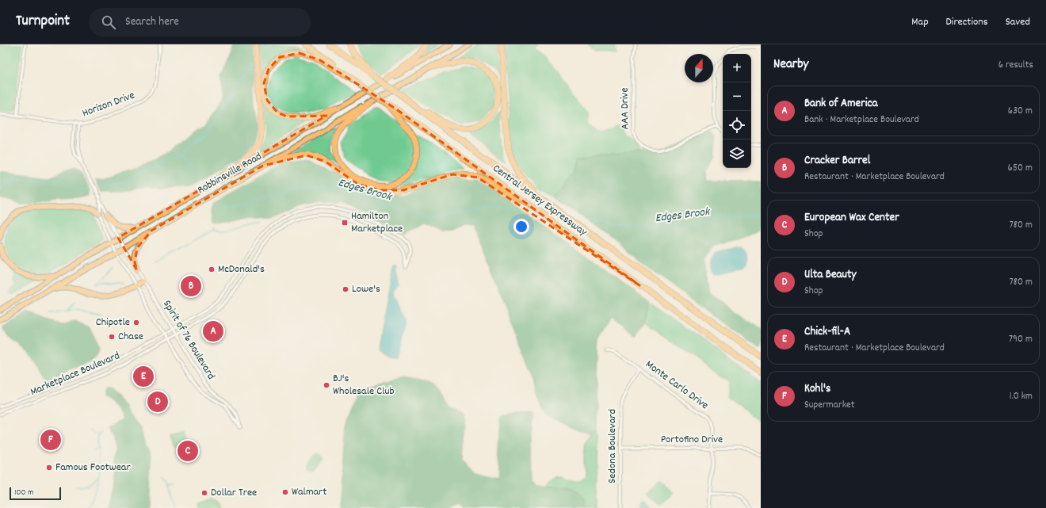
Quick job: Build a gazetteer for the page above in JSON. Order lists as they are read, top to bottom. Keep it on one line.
{"streets":{"highway":["Robbinsville Road","Central Jersey Expressway"],"street":["Horizon Drive","AAA Drive","Spirit of 76 Boulevard","Marketplace Boulevard","Monte Carlo Drive","Portofino Drive","Sedona Boulevard"]},"crossings":[["Robbinsville Road","Spirit of 76 Boulevard"],["Spirit of 76 Boulevard","Marketplace Boulevard"],["Monte Carlo Drive","Portofino Drive"],["Monte Carlo Drive","Sedona Boulevard"],["Portofino Drive","Sedona Boulevard"]],"water":["Edges Brook"],"places":{"transit":["Hamilton Marketplace"],"other":["McDonald's","Lowe's","Chipotle","Chase","BJ's Wholesale Club","Famous Footwear","Walmart","Dollar Tree"]},"scale_bar":"100 m","north":"top","page":{"header":"Turnpoint","search":"Search here","nav":["Map","Directions","Saved"],"heading":["Nearby","6 results"],"map_buttons":["+","−"],"list":[{"mark":"A","name":"Bank of America","note":"Bank · Marketplace Boulevard","value":"630 m"},{"mark":"B","name":"Cracker Barrel","note":"Restaurant · Marketplace Boulevard","value":"650 m"},{"mark":"C","name":"European Wax Center","note":"Shop","value":"780 m"},{"mark":"D","name":"Ulta Beauty","note":"Shop","value":"780 m"},{"mark":"E","name":"Chick-fil-A","note":"Restaurant · Marketplace Boulevard","value":"790 m"},{"mark":"F","name":"Kohl's","note":"Supermarket","value":"1.0 km"}],"pins":["B","A","E","D","F","C"],"scale":"100 m"}}
